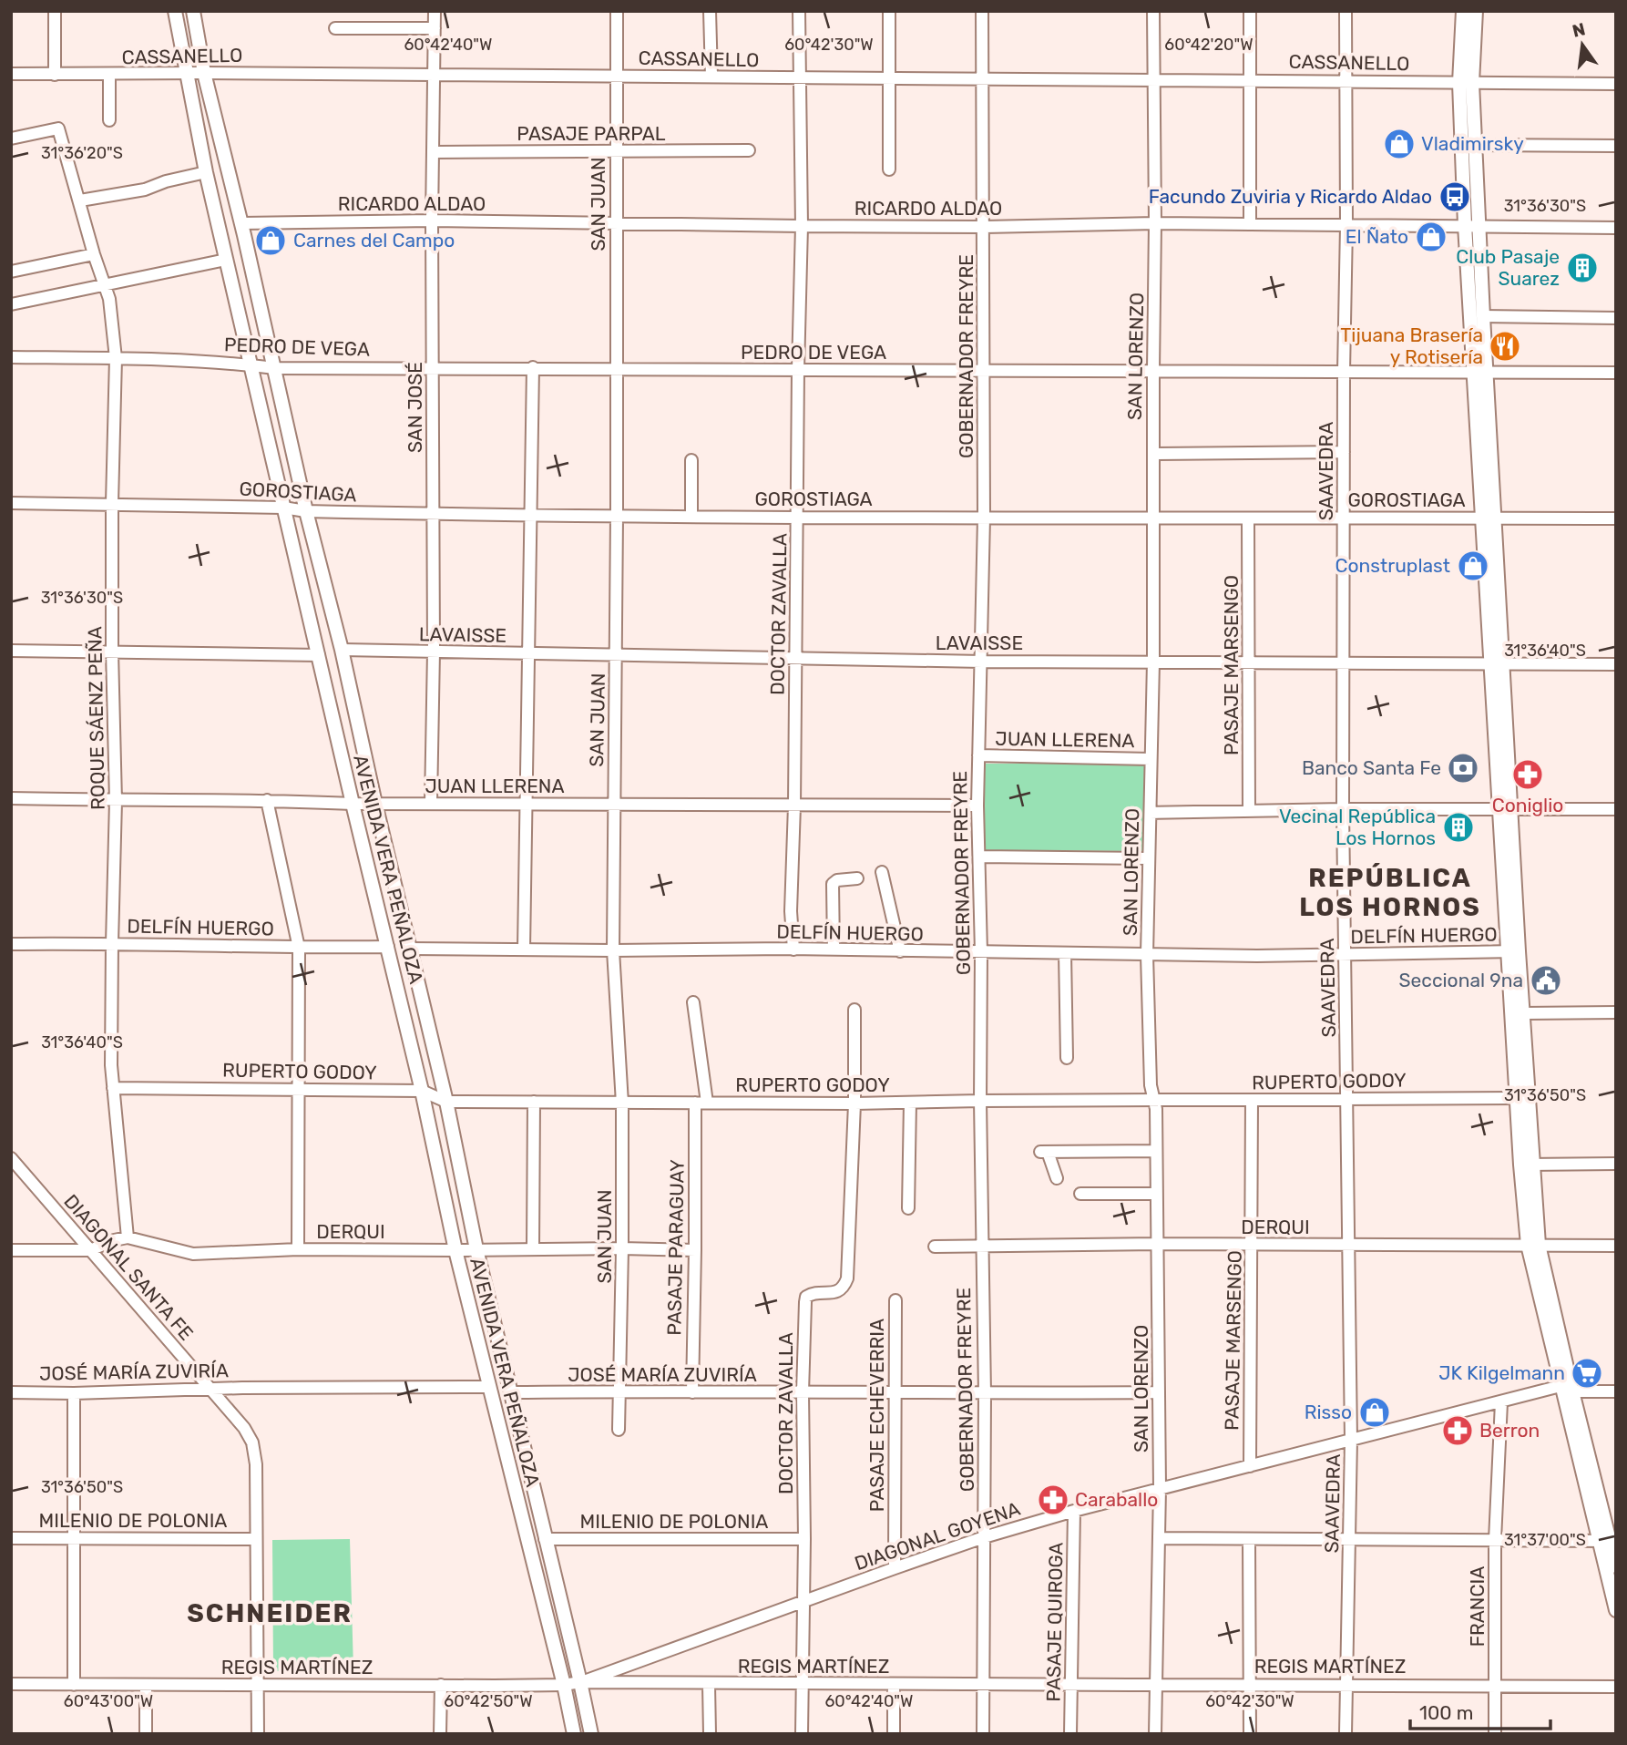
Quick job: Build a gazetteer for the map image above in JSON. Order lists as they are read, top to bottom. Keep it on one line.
{"streets":{"main road":["AVENIDA VERA PEÑALOZA"],"street":["CASSANELLO","PASAJE PARPAL","RICARDO ALDAO","SAN JUAN","PEDRO DE VEGA","GOBERNADOR FREYRE","SAN LORENZO","SAN JOSÉ","SAAVEDRA","GOROSTIAGA","DOCTOR ZAVALLA","LAVAISSE","PASAJE MARSENGO","ROQUE SÁENZ PEÑA","JUAN LLERENA","DELFÍN HUERGO","RUPERTO GODOY","DERQUI","PASAJE PARAGUAY","DIAGONAL SANTA FE","JOSÉ MARÍA ZUVIRÍA","PASAJE ECHEVERRIA","MILENIO DE POLONIA","DIAGONAL GOYENA","FRANCIA","PASAJE QUIROGA","REGIS MARTÍNEZ"]},"crossings":[["CASSANELLO","SAN JUAN"],["CASSANELLO","GOBERNADOR FREYRE"],["CASSANELLO","SAN LORENZO"],["CASSANELLO","SAN JOSÉ"],["CASSANELLO","SAAVEDRA"],["CASSANELLO","DOCTOR ZAVALLA"],["CASSANELLO","AVENIDA VERA PEÑALOZA"],["PASAJE PARPAL","SAN JUAN"],["PASAJE PARPAL","SAN JOSÉ"],["RICARDO ALDAO","SAN JUAN"],["RICARDO ALDAO","GOBERNADOR FREYRE"],["RICARDO ALDAO","SAN LORENZO"],["RICARDO ALDAO","SAN JOSÉ"],["RICARDO ALDAO","SAAVEDRA"],["RICARDO ALDAO","DOCTOR ZAVALLA"],["RICARDO ALDAO","AVENIDA VERA PEÑALOZA"],["SAN JUAN","PEDRO DE VEGA"],["SAN JUAN","GOROSTIAGA"],["SAN JUAN","LAVAISSE"],["SAN JUAN","JUAN LLERENA"],["SAN JUAN","DELFÍN HUERGO"],["SAN JUAN","RUPERTO GODOY"],["SAN JUAN","DERQUI"],["SAN JUAN","JOSÉ MARÍA ZUVIRÍA"],["PEDRO DE VEGA","GOBERNADOR FREYRE"],["PEDRO DE VEGA","SAN LORENZO"],["PEDRO DE VEGA","SAN JOSÉ"],["PEDRO DE VEGA","SAAVEDRA"],["PEDRO DE VEGA","DOCTOR ZAVALLA"],["PEDRO DE VEGA","ROQUE SÁENZ PEÑA"],["PEDRO DE VEGA","AVENIDA VERA PEÑALOZA"],["GOBERNADOR FREYRE","GOROSTIAGA"],["GOBERNADOR FREYRE","LAVAISSE"],["GOBERNADOR FREYRE","JUAN LLERENA"],["GOBERNADOR FREYRE","DELFÍN HUERGO"],["GOBERNADOR FREYRE","RUPERTO GODOY"],["GOBERNADOR FREYRE","DERQUI"],["GOBERNADOR FREYRE","JOSÉ MARÍA ZUVIRÍA"],["GOBERNADOR FREYRE","DIAGONAL GOYENA"],["GOBERNADOR FREYRE","REGIS MARTÍNEZ"],["SAN LORENZO","GOROSTIAGA"],["SAN LORENZO","LAVAISSE"],["SAN LORENZO","JUAN LLERENA"],["SAN LORENZO","DELFÍN HUERGO"],["SAN LORENZO","RUPERTO GODOY"],["SAN LORENZO","DERQUI"],["SAN LORENZO","JOSÉ MARÍA ZUVIRÍA"],["SAN LORENZO","DIAGONAL GOYENA"],["SAN LORENZO","REGIS MARTÍNEZ"],["SAN JOSÉ","GOROSTIAGA"],["SAN JOSÉ","LAVAISSE"],["SAN JOSÉ","JUAN LLERENA"],["SAAVEDRA","GOROSTIAGA"],["SAAVEDRA","LAVAISSE"],["SAAVEDRA","DELFÍN HUERGO"],["SAAVEDRA","RUPERTO GODOY"],["SAAVEDRA","DERQUI"],["SAAVEDRA","DIAGONAL GOYENA"],["SAAVEDRA","REGIS MARTÍNEZ"],["GOROSTIAGA","DOCTOR ZAVALLA"],["GOROSTIAGA","PASAJE MARSENGO"],["GOROSTIAGA","ROQUE SÁENZ PEÑA"],["GOROSTIAGA","AVENIDA VERA PEÑALOZA"],["DOCTOR ZAVALLA","LAVAISSE"],["DOCTOR ZAVALLA","JUAN LLERENA"],["DOCTOR ZAVALLA","DELFÍN HUERGO"],["DOCTOR ZAVALLA","RUPERTO GODOY"],["DOCTOR ZAVALLA","JOSÉ MARÍA ZUVIRÍA"],["DOCTOR ZAVALLA","MILENIO DE POLONIA"],["DOCTOR ZAVALLA","DIAGONAL GOYENA"],["DOCTOR ZAVALLA","REGIS MARTÍNEZ"],["LAVAISSE","PASAJE MARSENGO"],["LAVAISSE","AVENIDA VERA PEÑALOZA"],["PASAJE MARSENGO","RUPERTO GODOY"],["PASAJE MARSENGO","DERQUI"],["PASAJE MARSENGO","DIAGONAL GOYENA"],["ROQUE SÁENZ PEÑA","JUAN LLERENA"],["ROQUE SÁENZ PEÑA","DELFÍN HUERGO"],["ROQUE SÁENZ PEÑA","RUPERTO GODOY"],["ROQUE SÁENZ PEÑA","DERQUI"],["JUAN LLERENA","AVENIDA VERA PEÑALOZA"],["AVENIDA VERA PEÑALOZA","DELFÍN HUERGO"],["AVENIDA VERA PEÑALOZA","RUPERTO GODOY"],["AVENIDA VERA PEÑALOZA","DERQUI"],["AVENIDA VERA PEÑALOZA","JOSÉ MARÍA ZUVIRÍA"],["AVENIDA VERA PEÑALOZA","MILENIO DE POLONIA"],["AVENIDA VERA PEÑALOZA","DIAGONAL GOYENA"],["AVENIDA VERA PEÑALOZA","REGIS MARTÍNEZ"],["RUPERTO GODOY","PASAJE PARAGUAY"],["DERQUI","PASAJE PARAGUAY"],["PASAJE PARAGUAY","JOSÉ MARÍA ZUVIRÍA"],["DIAGONAL SANTA FE","JOSÉ MARÍA ZUVIRÍA"],["DIAGONAL SANTA FE","MILENIO DE POLONIA"],["JOSÉ MARÍA ZUVIRÍA","PASAJE ECHEVERRIA"],["PASAJE ECHEVERRIA","DIAGONAL GOYENA"],["DIAGONAL GOYENA","FRANCIA"],["DIAGONAL GOYENA","PASAJE QUIROGA"],["DIAGONAL GOYENA","REGIS MARTÍNEZ"],["FRANCIA","REGIS MARTÍNEZ"],["PASAJE QUIROGA","REGIS MARTÍNEZ"]],"districts":["REPÚBLICA LOS HORNOS","SCHNEIDER"],"places":{"shop":["Vladimirsky","El Ñato","Carnes del Campo","Construplast","Risso"],"bus stop":["Facundo Zuviria y Ricardo Aldao"],"building":["Club Pasaje Suarez","Vecinal República Los Hornos"],"restaurant":["Tijuana Brasería y Rotisería"],"bank":["Banco Santa Fe"],"pharmacy":["Coniglio","Berron","Caraballo"],"public building":["Seccional 9na"],"supermarket":["JK Kilgelmann"]},"scale_bar":"100 m","north":"top","coordinates":["60°42'40\"W","60°42'30\"W","60°42'20\"W","31°36'20\"S","31°36'30\"S","31°36'40\"S","31°36'50\"S","31°37'00\"S","60°43'00\"W","60°42'50\"W"]}
